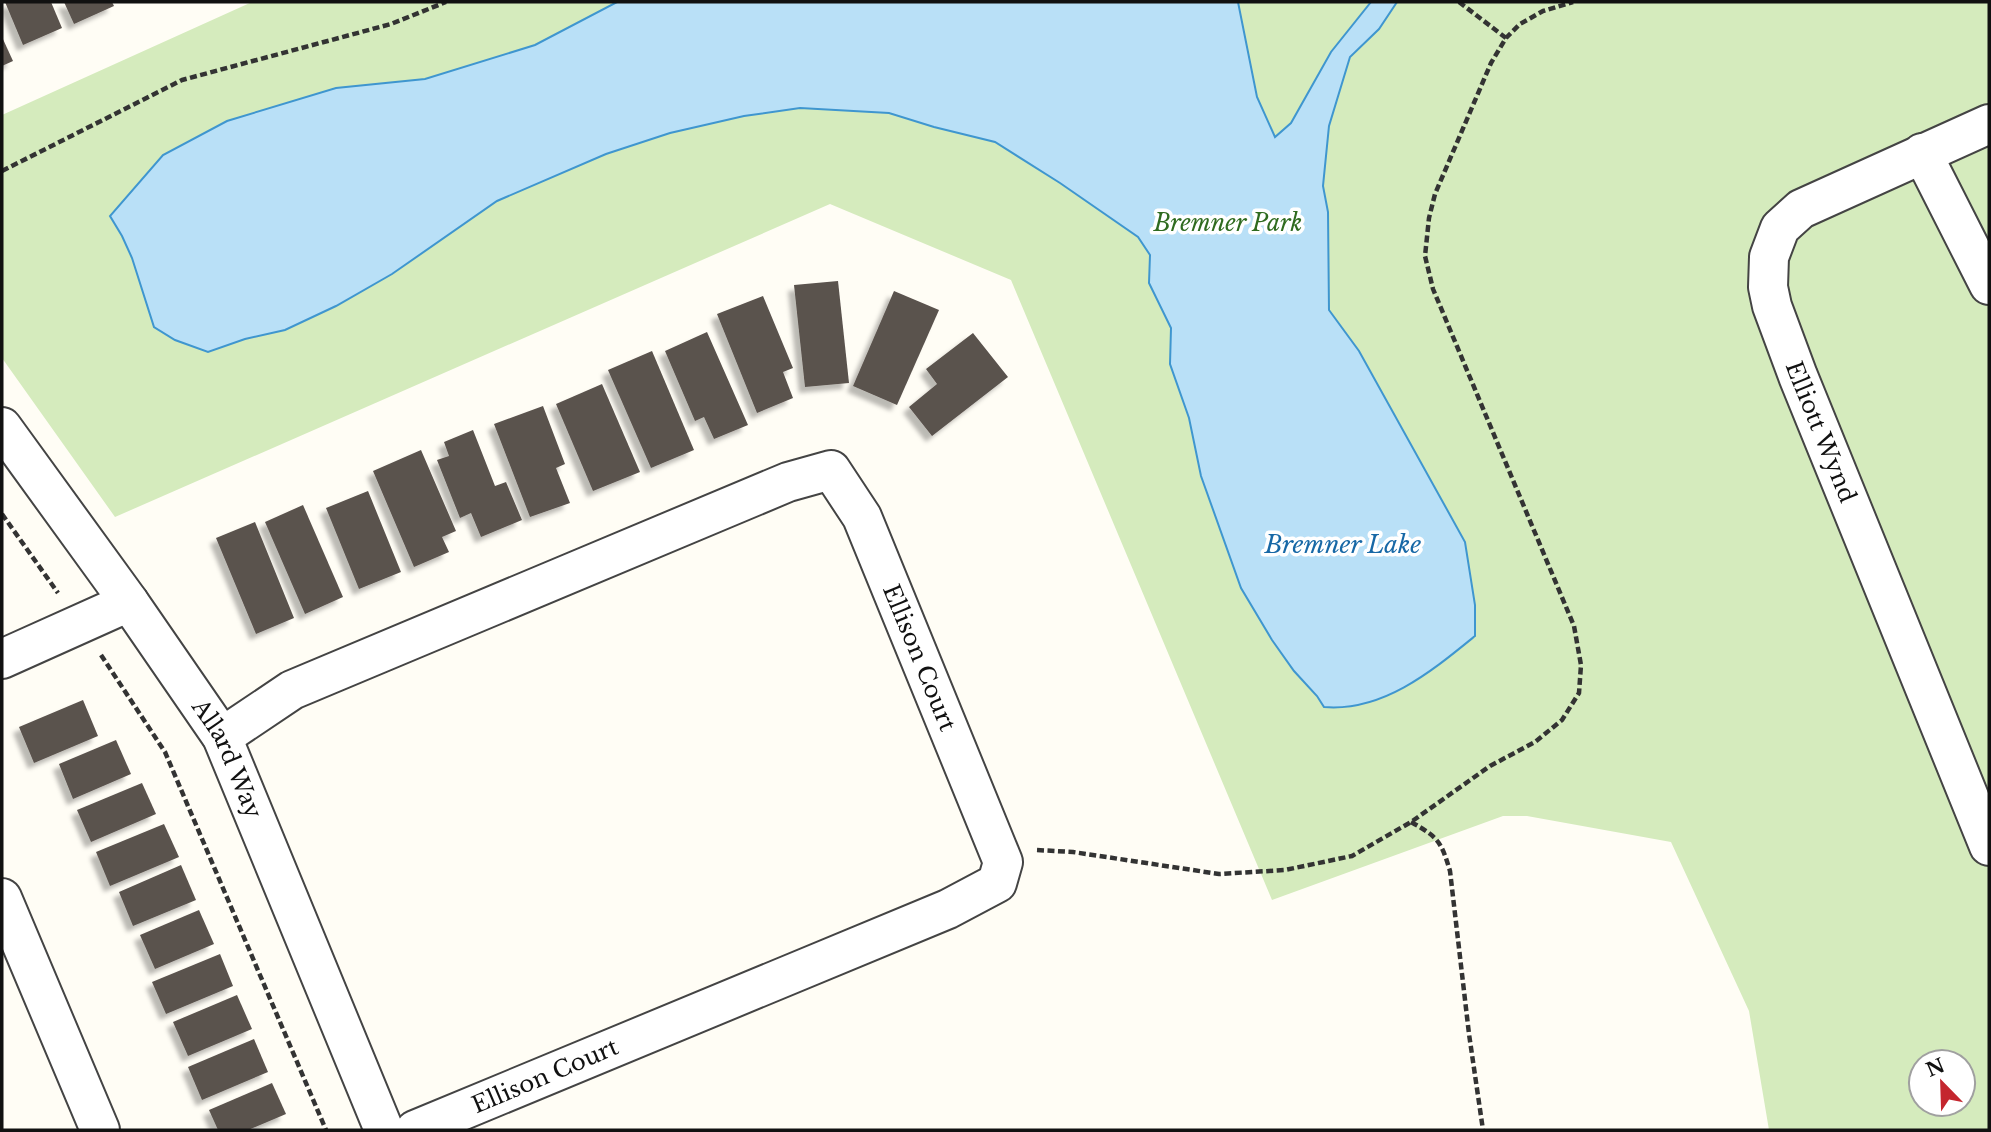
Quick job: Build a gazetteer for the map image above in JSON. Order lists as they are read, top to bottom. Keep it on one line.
{"streets":{"street":["Elliott Wynd","Ellison Court","Allard Way"]},"crossings":[["Ellison Court","Allard Way"]],"water":["Bremner Lake"],"parks":["Bremner Park"],"north":"top left"}
